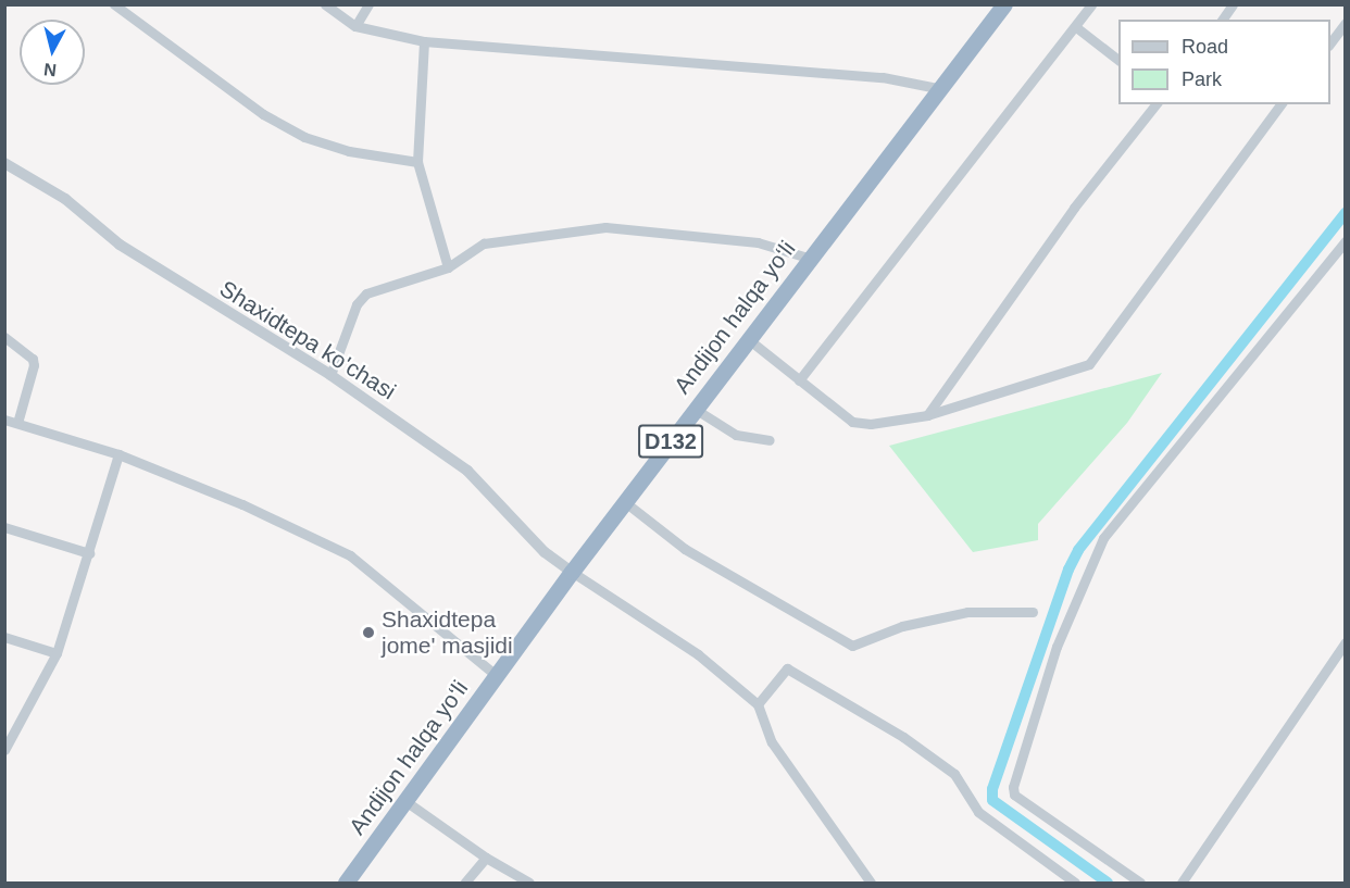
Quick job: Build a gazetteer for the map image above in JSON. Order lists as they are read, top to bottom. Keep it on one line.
{"streets":{"highway":["Andijon halqa yo‘li","D132"],"street":["Shaxidtepa ko'chasi"]},"crossings":[["Andijon halqa yo‘li","Shaxidtepa ko'chasi"]],"places":["Shaxidtepa jome' masjidi"],"legend":["Road","Park"],"north":"bottom"}
